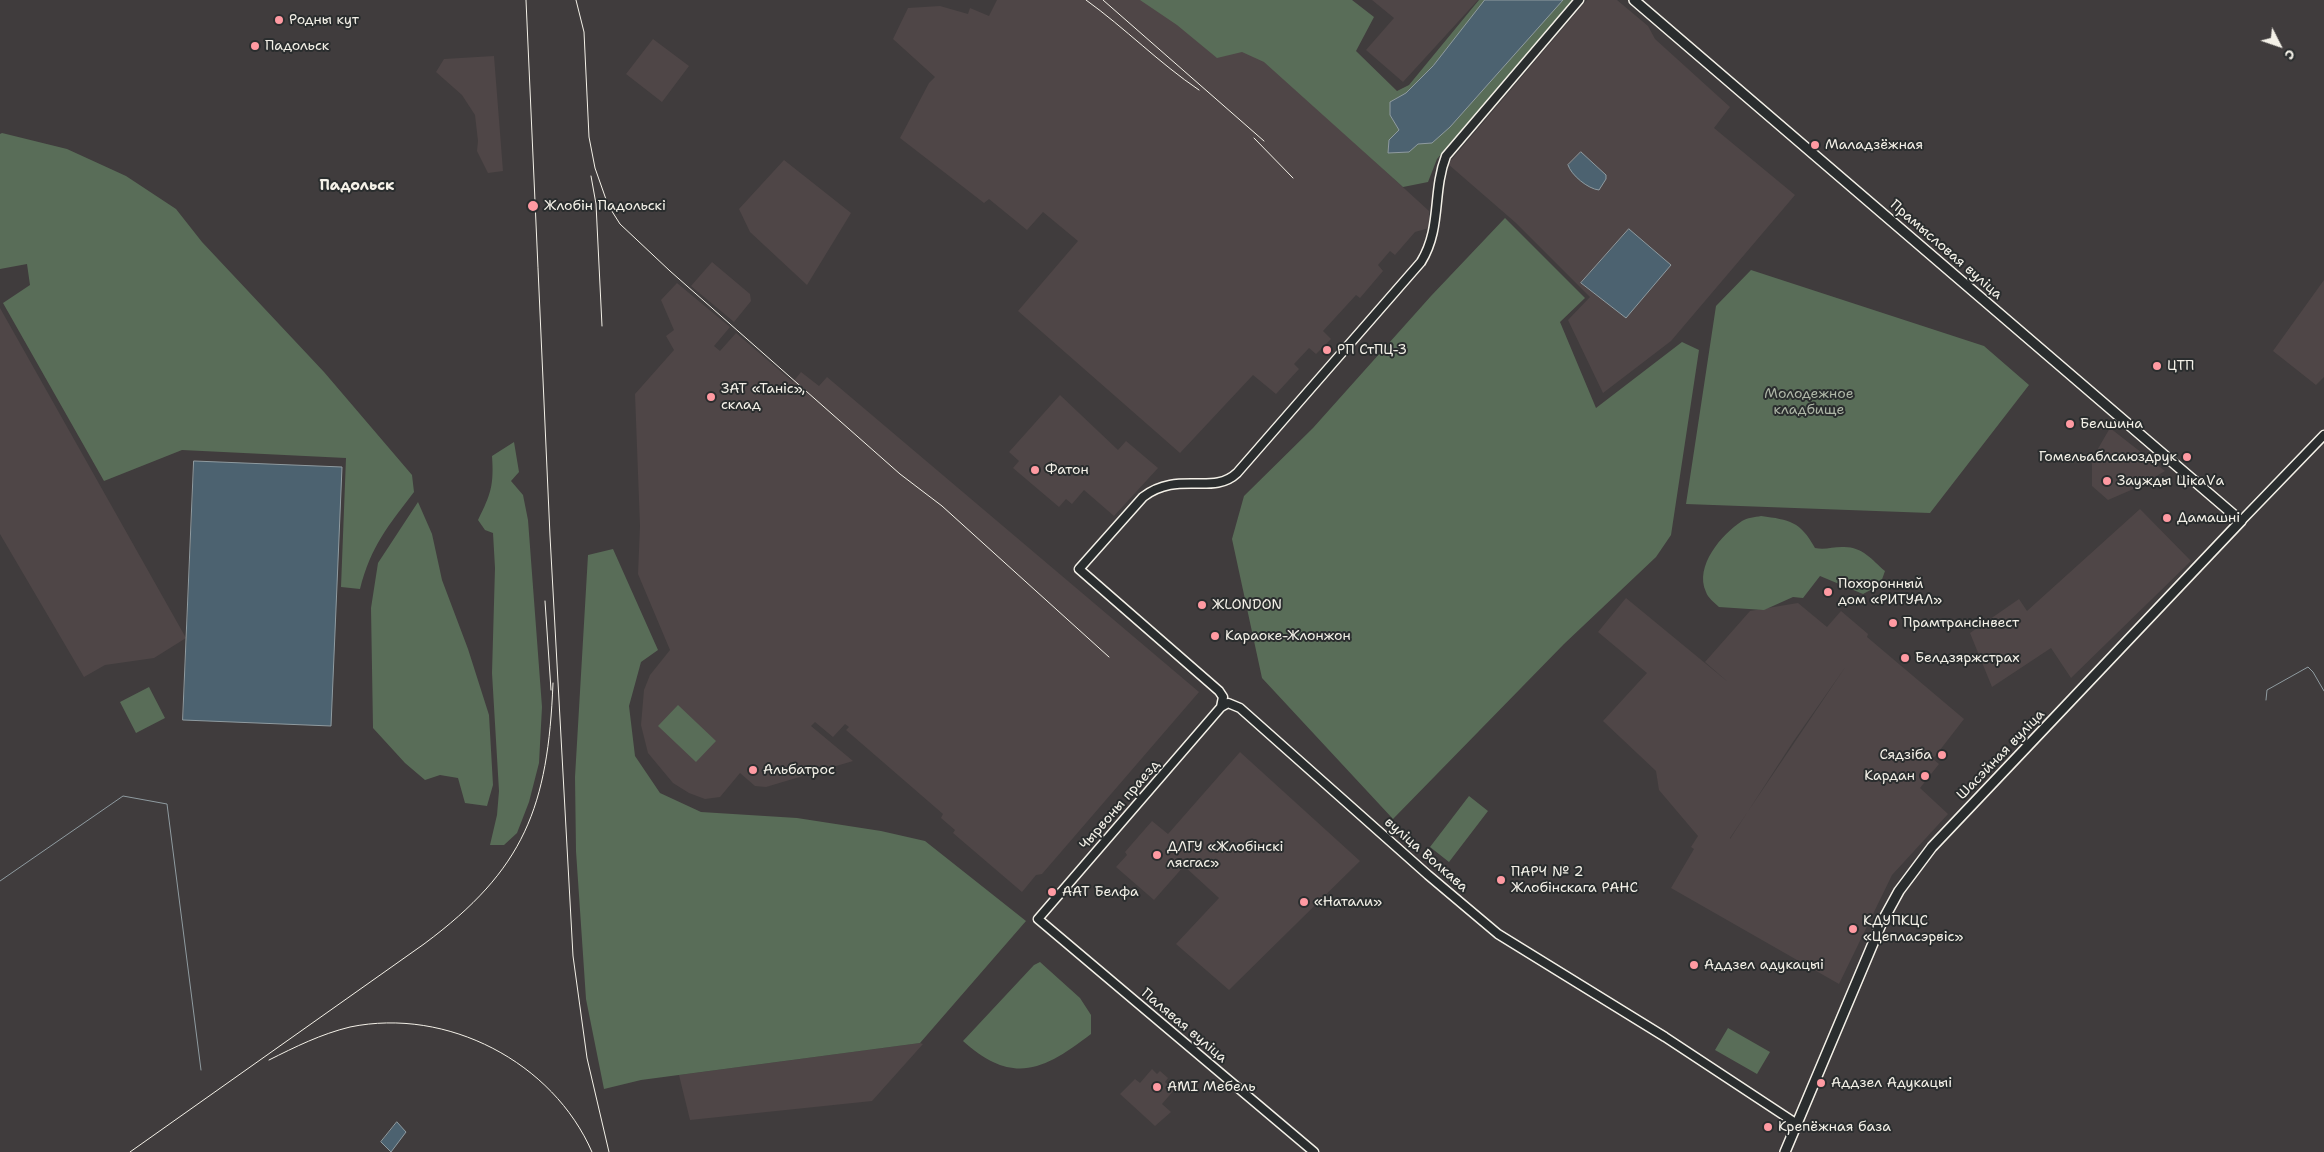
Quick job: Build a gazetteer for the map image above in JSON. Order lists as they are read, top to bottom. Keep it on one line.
{"streets":{"main road":["Прамысловая вуліца","Шасэйная вуліца"],"street":["Чырвоны праезд","вуліца Волкава","Палявая вуліца"]},"crossings":[["Прамысловая вуліца","Шасэйная вуліца"],["Шасэйная вуліца","вуліца Волкава"],["Чырвоны праезд","вуліца Волкава"],["Чырвоны праезд","Палявая вуліца"]],"districts":["Падольск"],"parks":["Молодежное кладбище"],"places":["Родны кут","Падольск","Маладзёжная","Жлобін Падольскі","РП СтПЦ-3","ЦТП","ЗАТ «Таніс», склад","Белшина","Гомельаблсаюздрук","Фатон","Заужды ЦікаVа","Дамашні","Похоронный дом «РИТУАЛ»","ЖLONDON","Прамтрансінвест","Караоке-Жлонжон","Белдзяржстрах","Сядзіба","Альбатрос","Кардан","ДЛГУ «Жлобінскі лясгас»","ПАРЧ № 2 Жлобінскага РАНС","ААТ Белфа","«Натали»","КДУПКЦС «Цепласэрвіс»","Аддзел адукацыі","Аддзел Адукацыі","AMI Мебель","Крепёжная база"],"north":"bottom right"}
